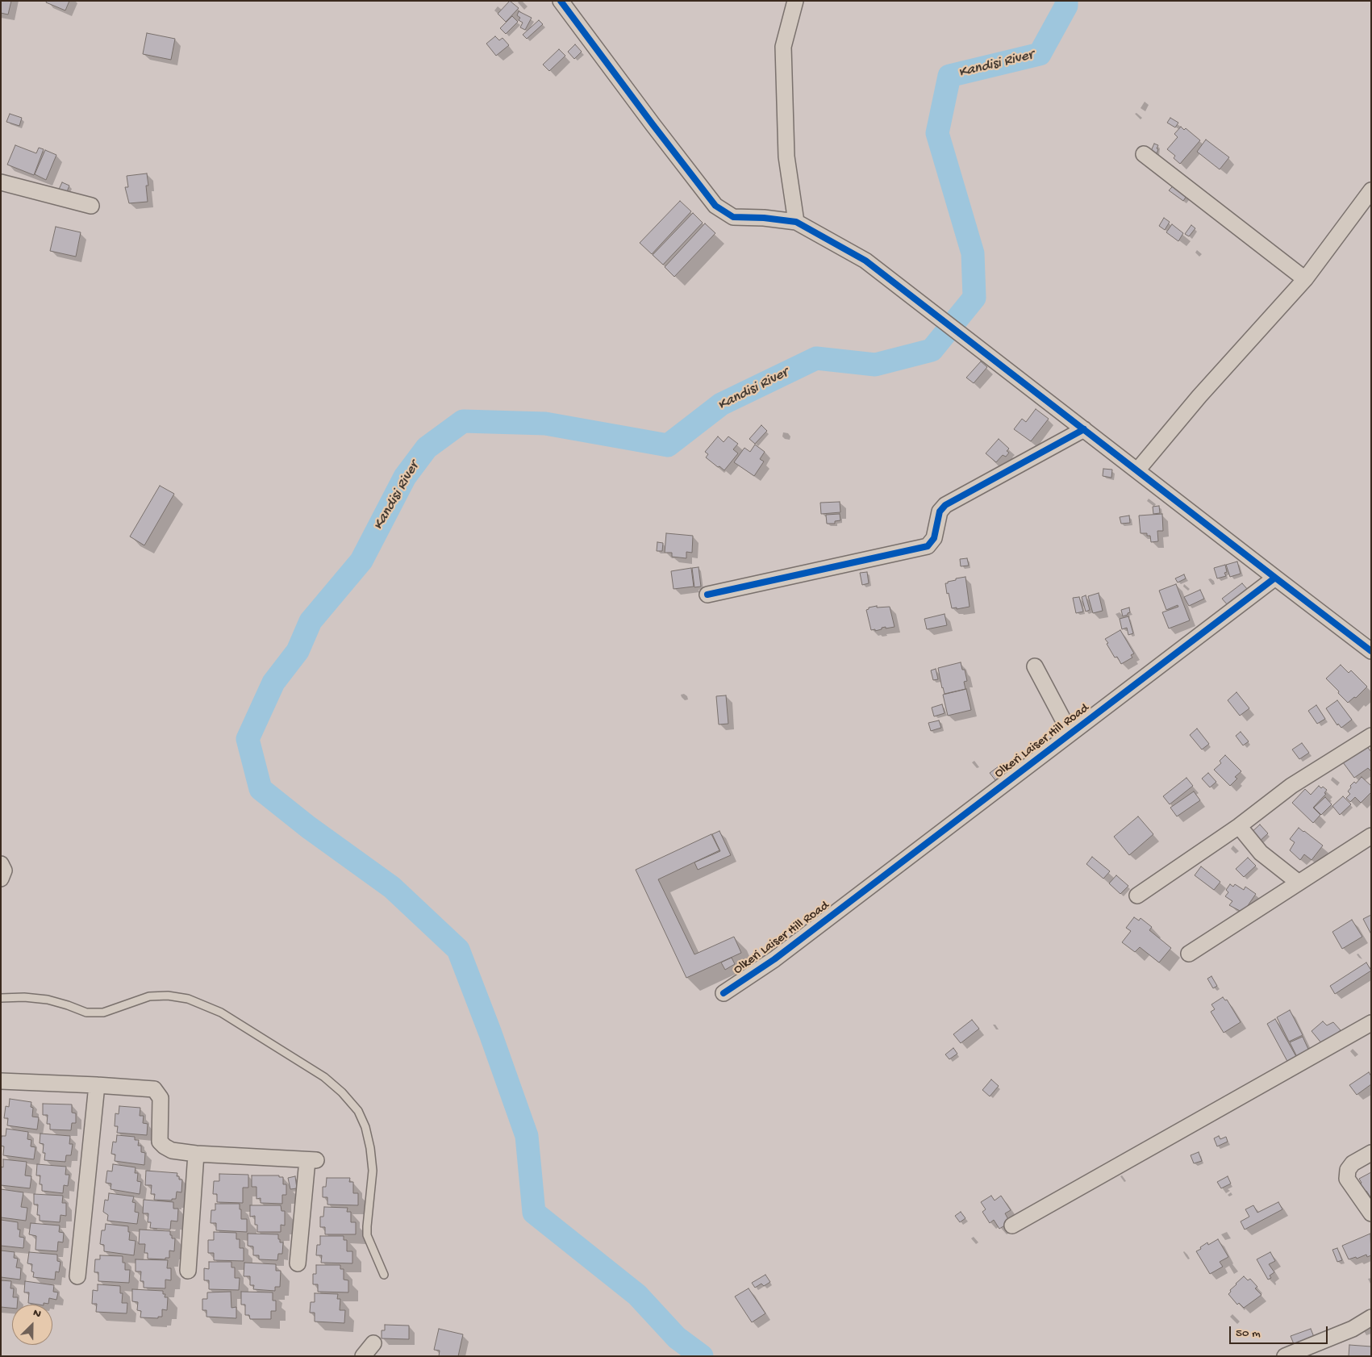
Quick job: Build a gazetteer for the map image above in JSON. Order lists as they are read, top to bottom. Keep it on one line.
{"streets":{"street":["Olkeri Laiser Hill Road"]},"water":["Kandisi River"],"scale_bar":"50 m","north":"top right"}
